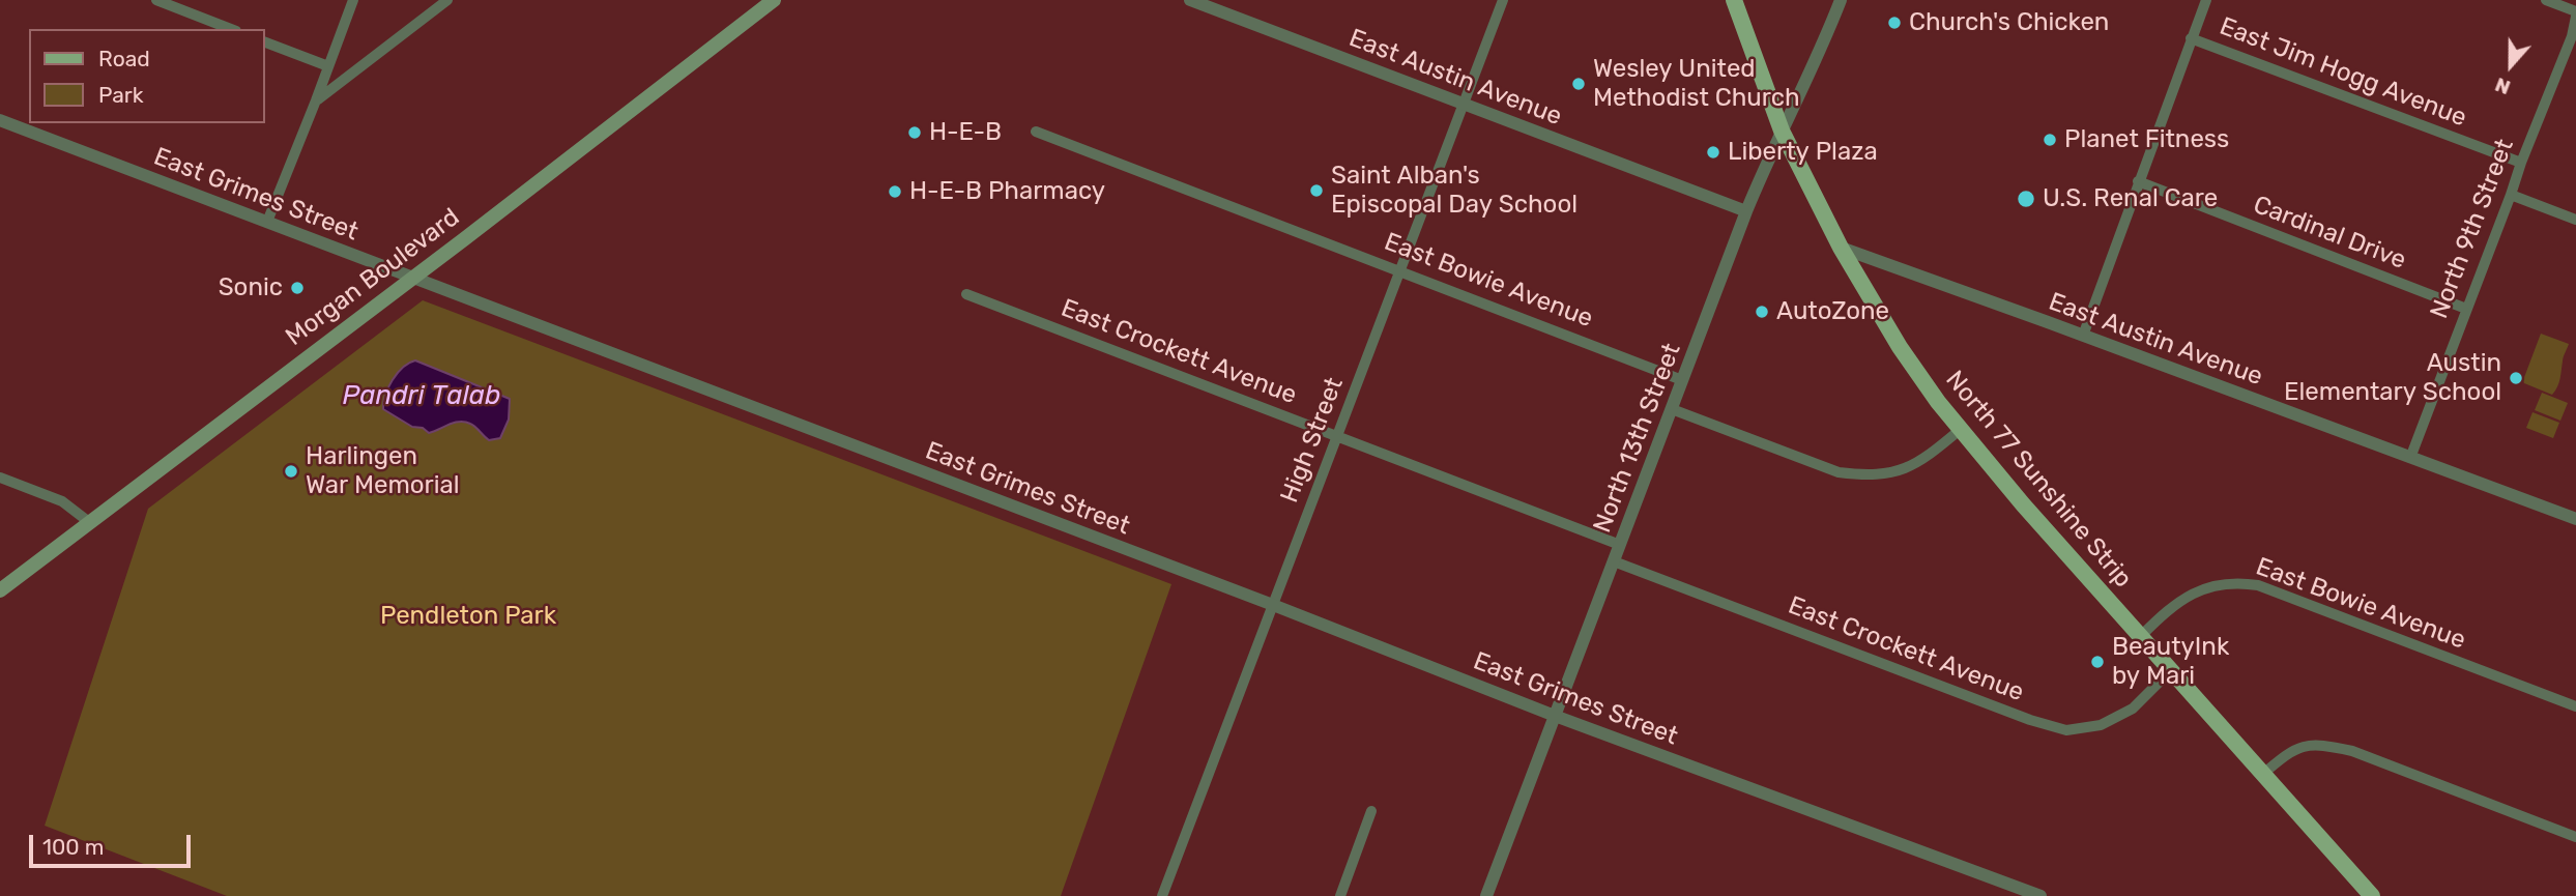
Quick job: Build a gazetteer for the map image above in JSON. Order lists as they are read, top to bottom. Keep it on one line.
{"streets":{"main road":["Morgan Boulevard","North 77 Sunshine Strip"],"street":["East Jim Hogg Avenue","East Austin Avenue","East Grimes Street","North 9th Street","Cardinal Drive","East Bowie Avenue","East Crockett Avenue","North 13th Street","High Street"]},"crossings":[["East Jim Hogg Avenue","North 9th Street"],["East Austin Avenue","North 9th Street"],["East Austin Avenue","North 13th Street"],["East Austin Avenue","High Street"],["East Austin Avenue","North 77 Sunshine Strip"],["East Grimes Street","Morgan Boulevard"],["East Grimes Street","North 13th Street"],["East Grimes Street","High Street"],["North 9th Street","Cardinal Drive"],["East Bowie Avenue","North 13th Street"],["East Bowie Avenue","High Street"],["East Bowie Avenue","North 77 Sunshine Strip"],["East Crockett Avenue","North 13th Street"],["East Crockett Avenue","High Street"],["East Crockett Avenue","North 77 Sunshine Strip"],["North 13th Street","North 77 Sunshine Strip"]],"water":["Pandri Talab"],"parks":["Pendleton Park"],"places":["Church's Chicken","Wesley United Methodist Church","H-E-B","Planet Fitness","Liberty Plaza","Saint Alban's Episcopal Day School","H-E-B Pharmacy","U.S. Renal Care","Sonic","AutoZone","Austin Elementary School","Harlingen War Memorial","BeautyInk by Mari"],"legend":["Road","Park"],"scale_bar":"100 m","north":"bottom"}
